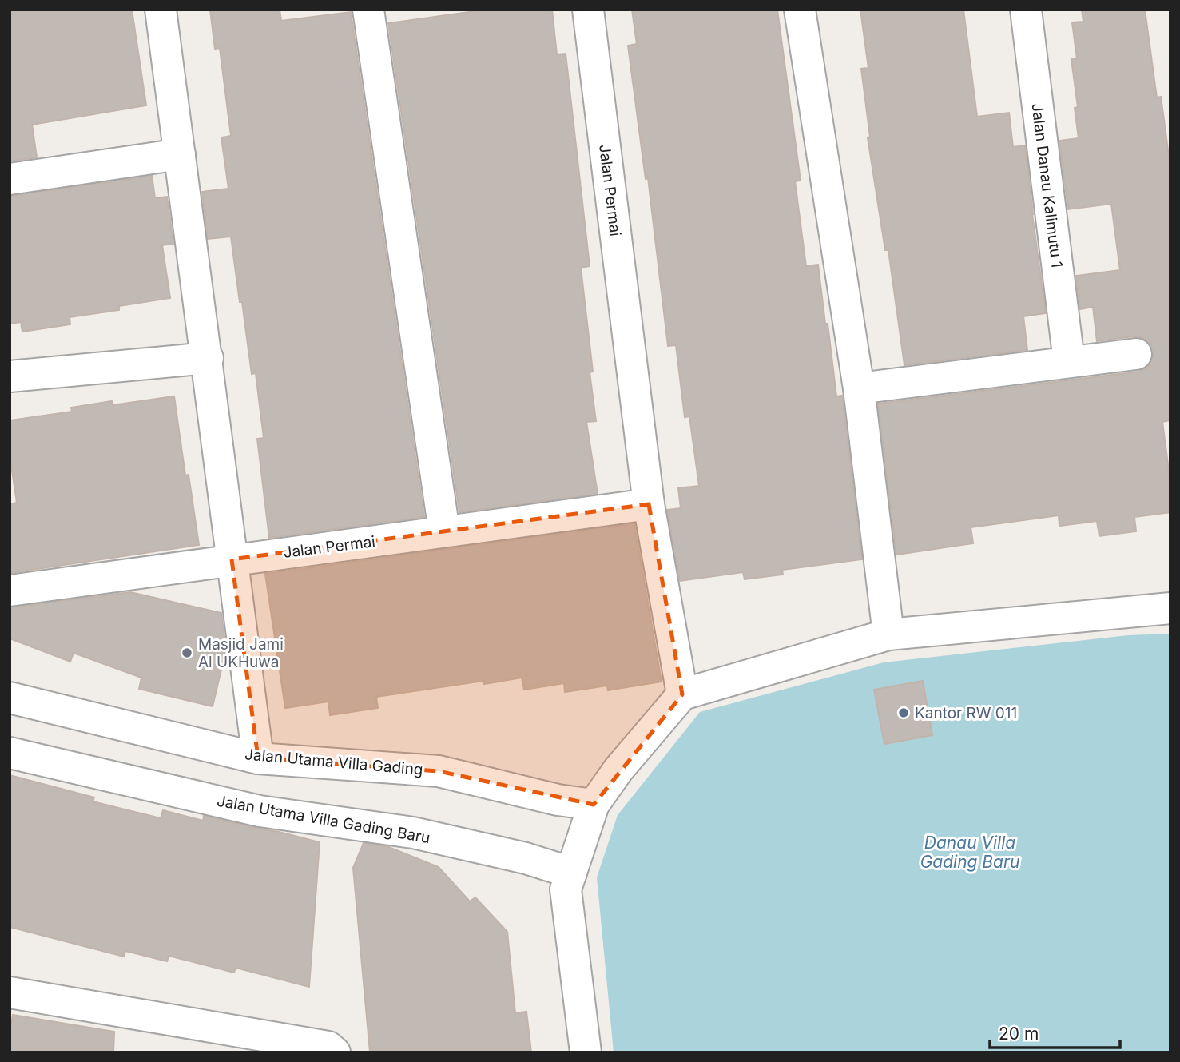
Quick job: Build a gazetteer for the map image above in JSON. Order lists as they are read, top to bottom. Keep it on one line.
{"streets":{"street":["Jalan Danau Kalimutu 1","Jalan Permai","Jalan Utama Villa Gading","Jalan Utama Villa Gading Baru"]},"water":["Danau Villa Gading Baru"],"places":["Masjid Jami Al UKHuwa","Kantor RW 011"],"scale_bar":"20 m"}
